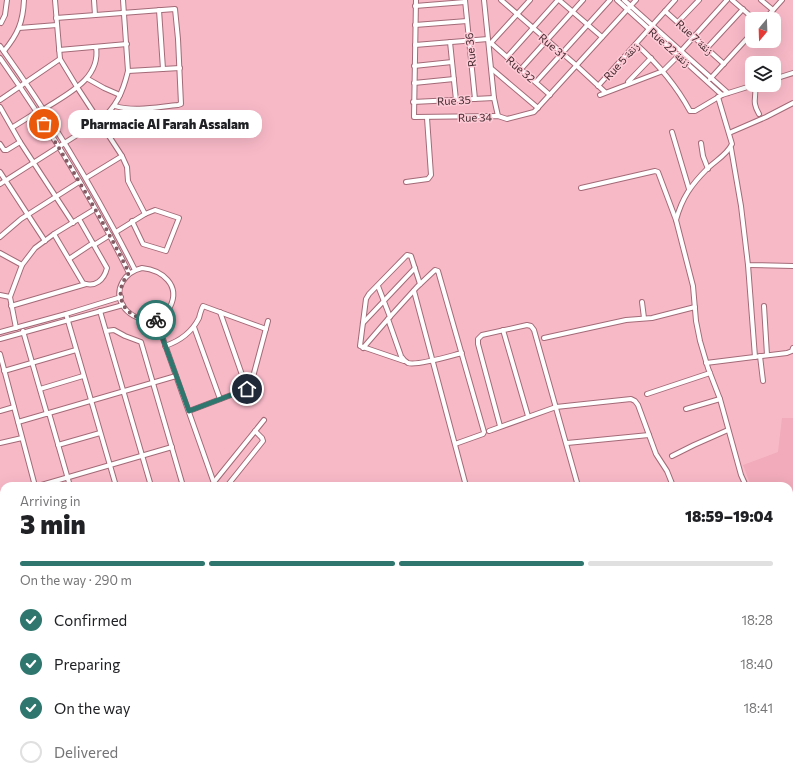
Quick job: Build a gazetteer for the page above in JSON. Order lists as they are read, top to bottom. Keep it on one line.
{"streets":{"street":["Rue 7 زنقة","Rue 31","Rue 22 زنقة","Rue 36","Rue 5 زنقة","Rue 32","Rue 35","Rue 34"]},"crossings":[["Rue 7 زنقة","Rue 5 زنقة"],["Rue 31","Rue 5 زنقة"],["Rue 22 زنقة","Rue 5 زنقة"],["Rue 36","Rue 35"],["Rue 35","Rue 34"]],"places":["Pharmacie Al Farah Assalam"],"north":"bottom","page":{"bubble":"Pharmacie Al Farah Assalam","heading":["3 min","Arriving in","18:59–19:04"],"bar":"On the way · 290 m","list":[["Confirmed","18:28"],["Preparing","18:40"],["On the way","18:41"],"Delivered"]}}
